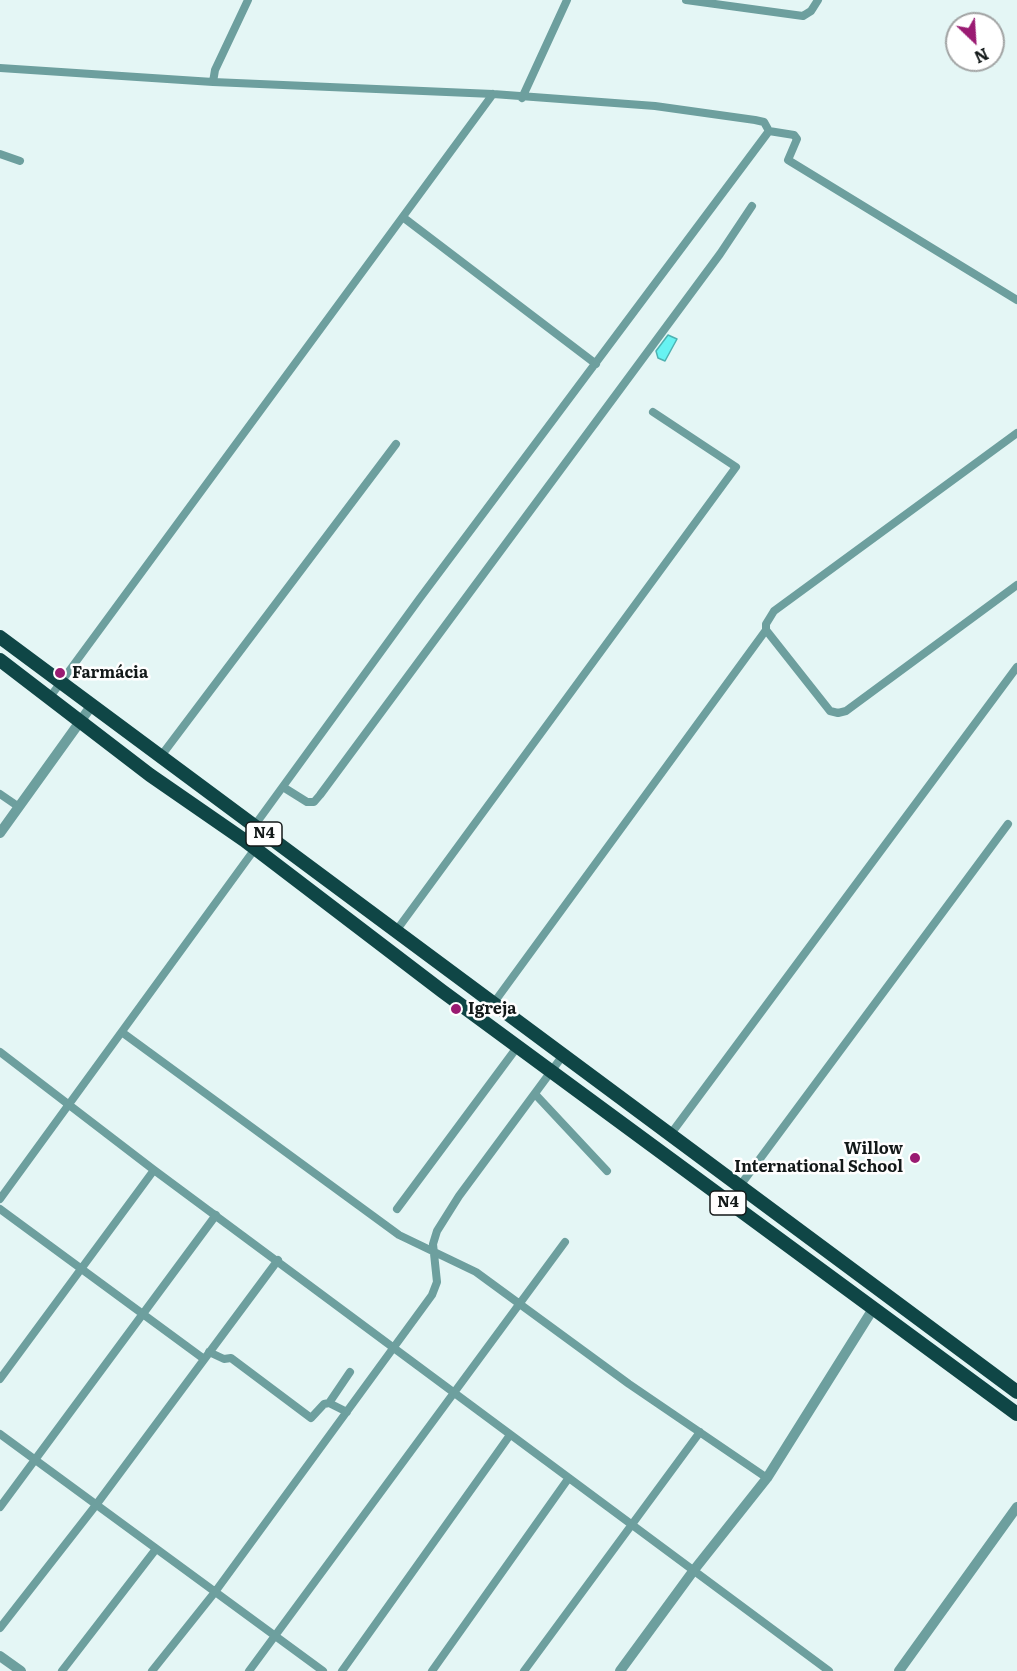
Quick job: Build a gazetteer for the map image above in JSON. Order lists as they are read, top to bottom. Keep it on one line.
{"streets":{"highway":["N4"]},"places":["Farmácia","Igreja","Willow International School"],"north":"bottom right"}
